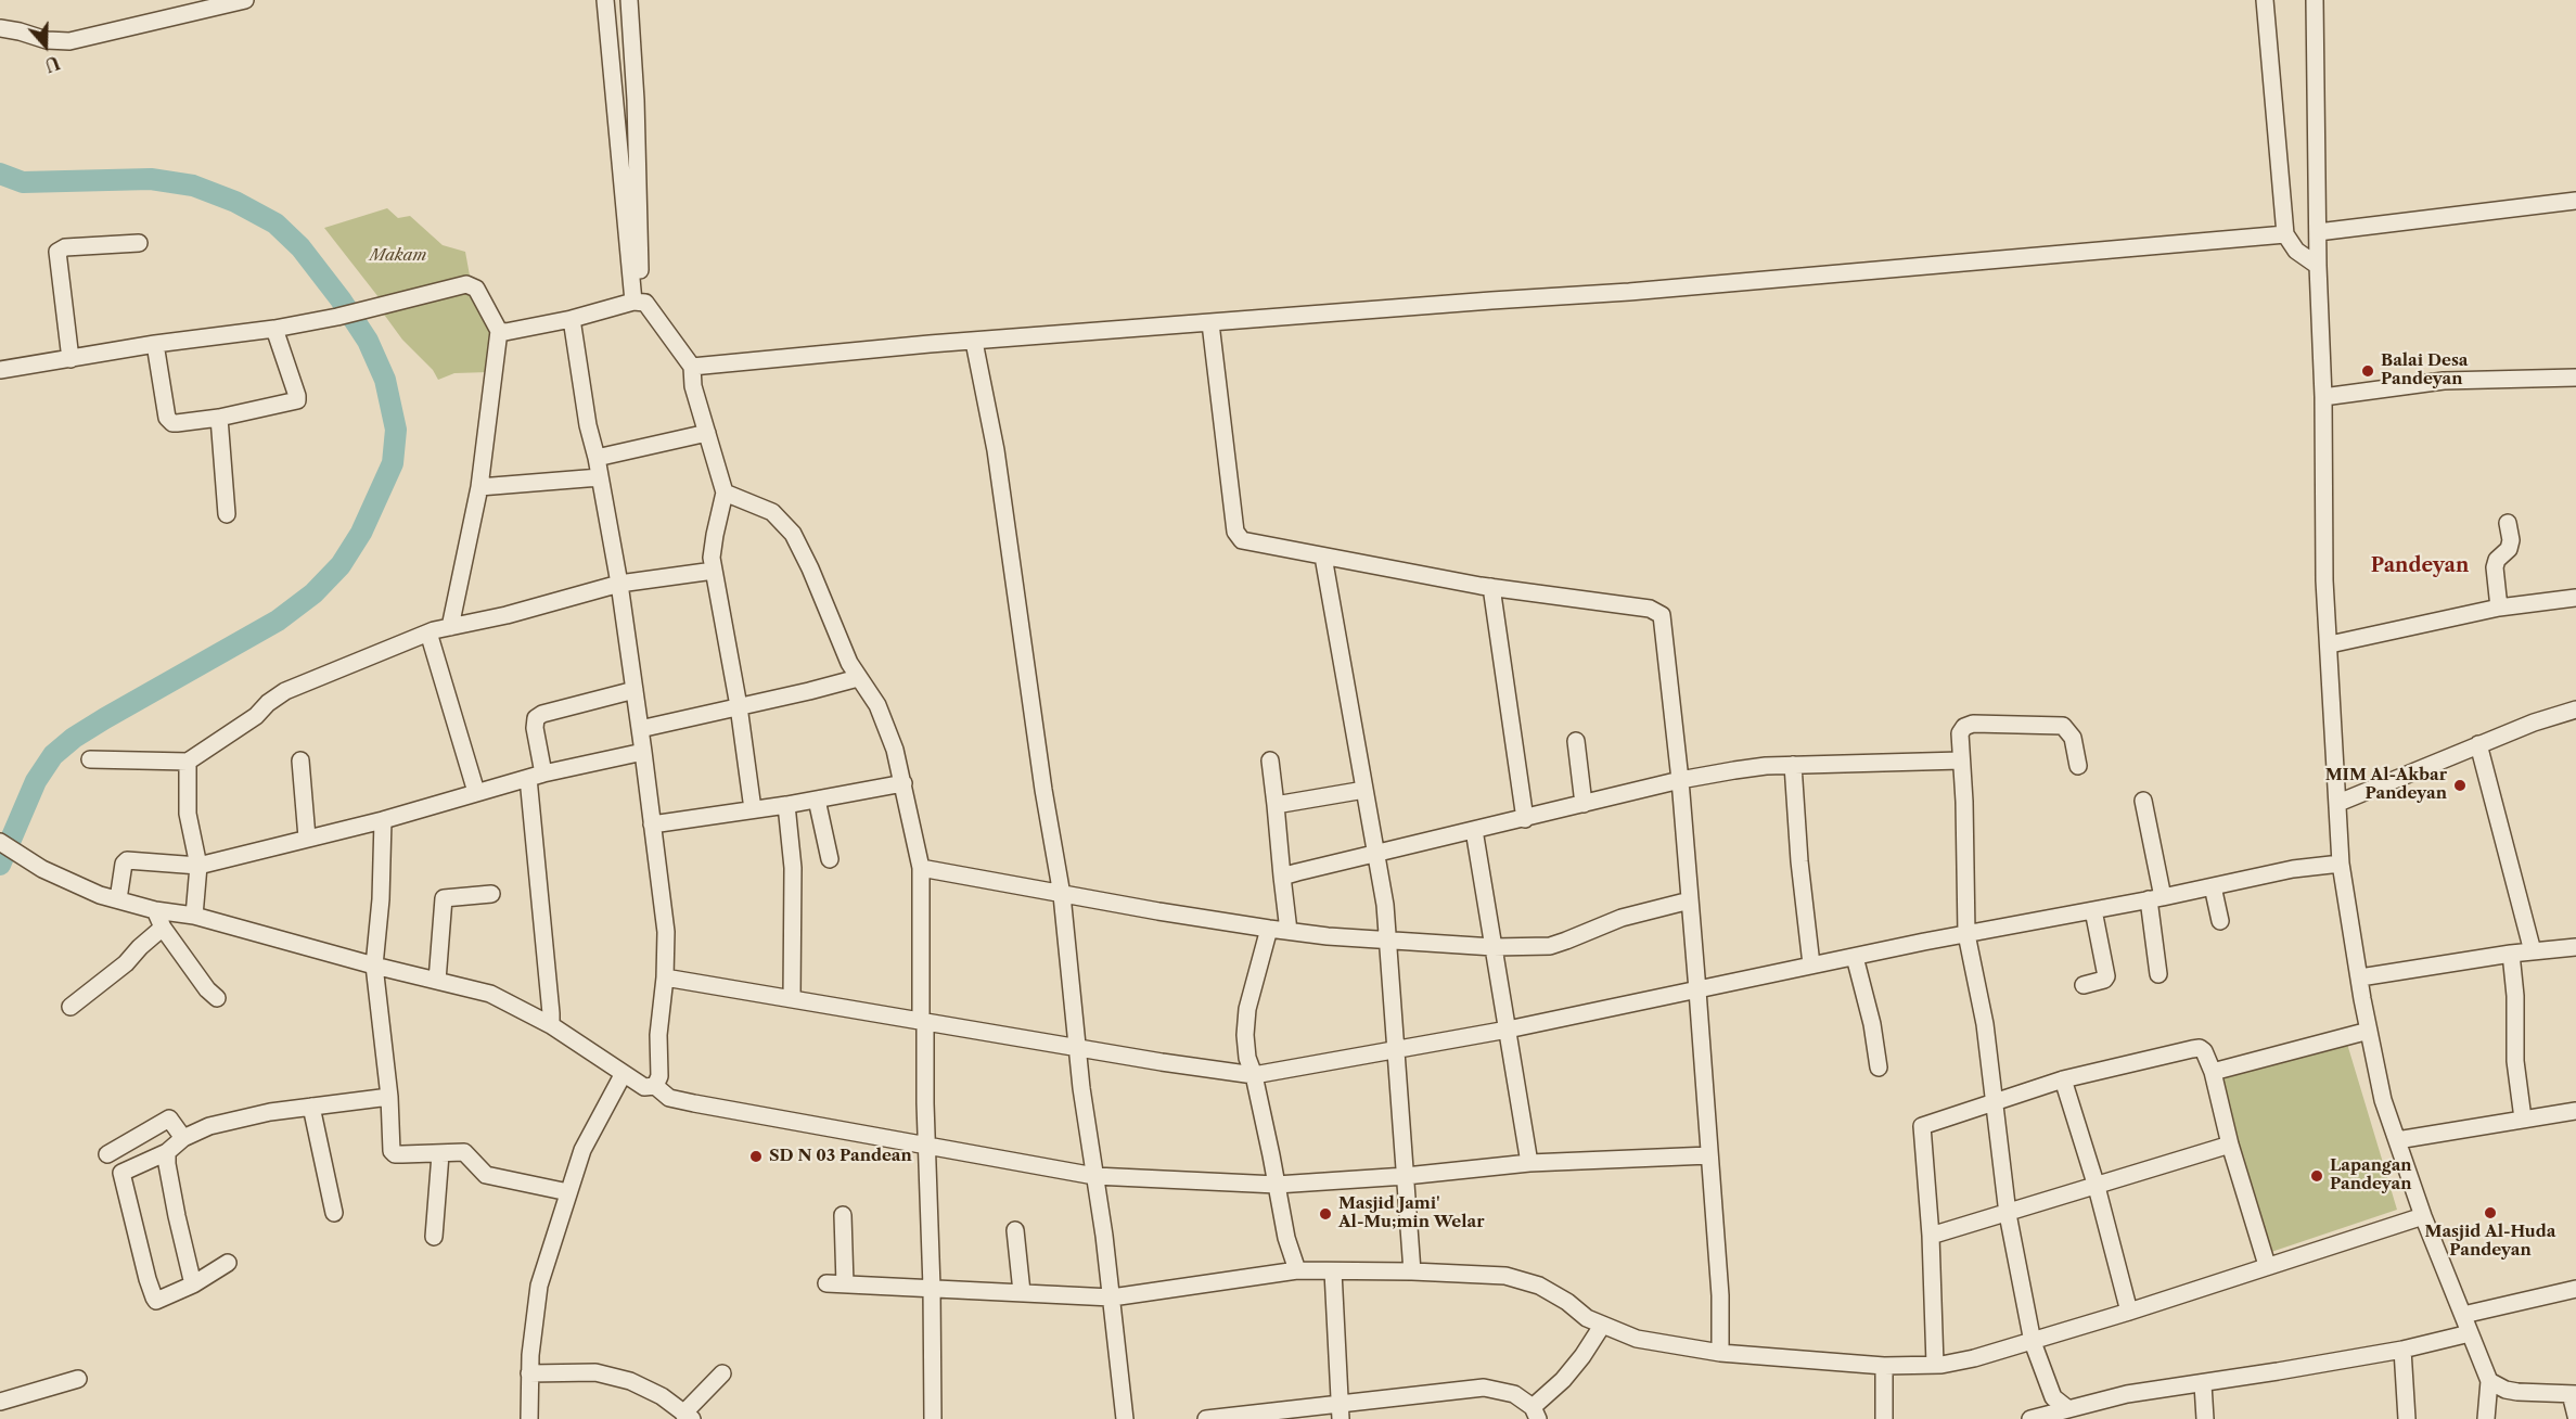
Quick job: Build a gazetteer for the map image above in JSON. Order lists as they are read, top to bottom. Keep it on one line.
{"districts":["Pandeyan"],"parks":["Makam"],"places":["Balai Desa Pandeyan","MIM Al-Akbar Pandeyan","SD N 03 Pandean","Lapangan Pandeyan","Masjid Al-Huda Pandeyan","Masjid Jami' Al-Mu;min Welar"],"north":"bottom"}
